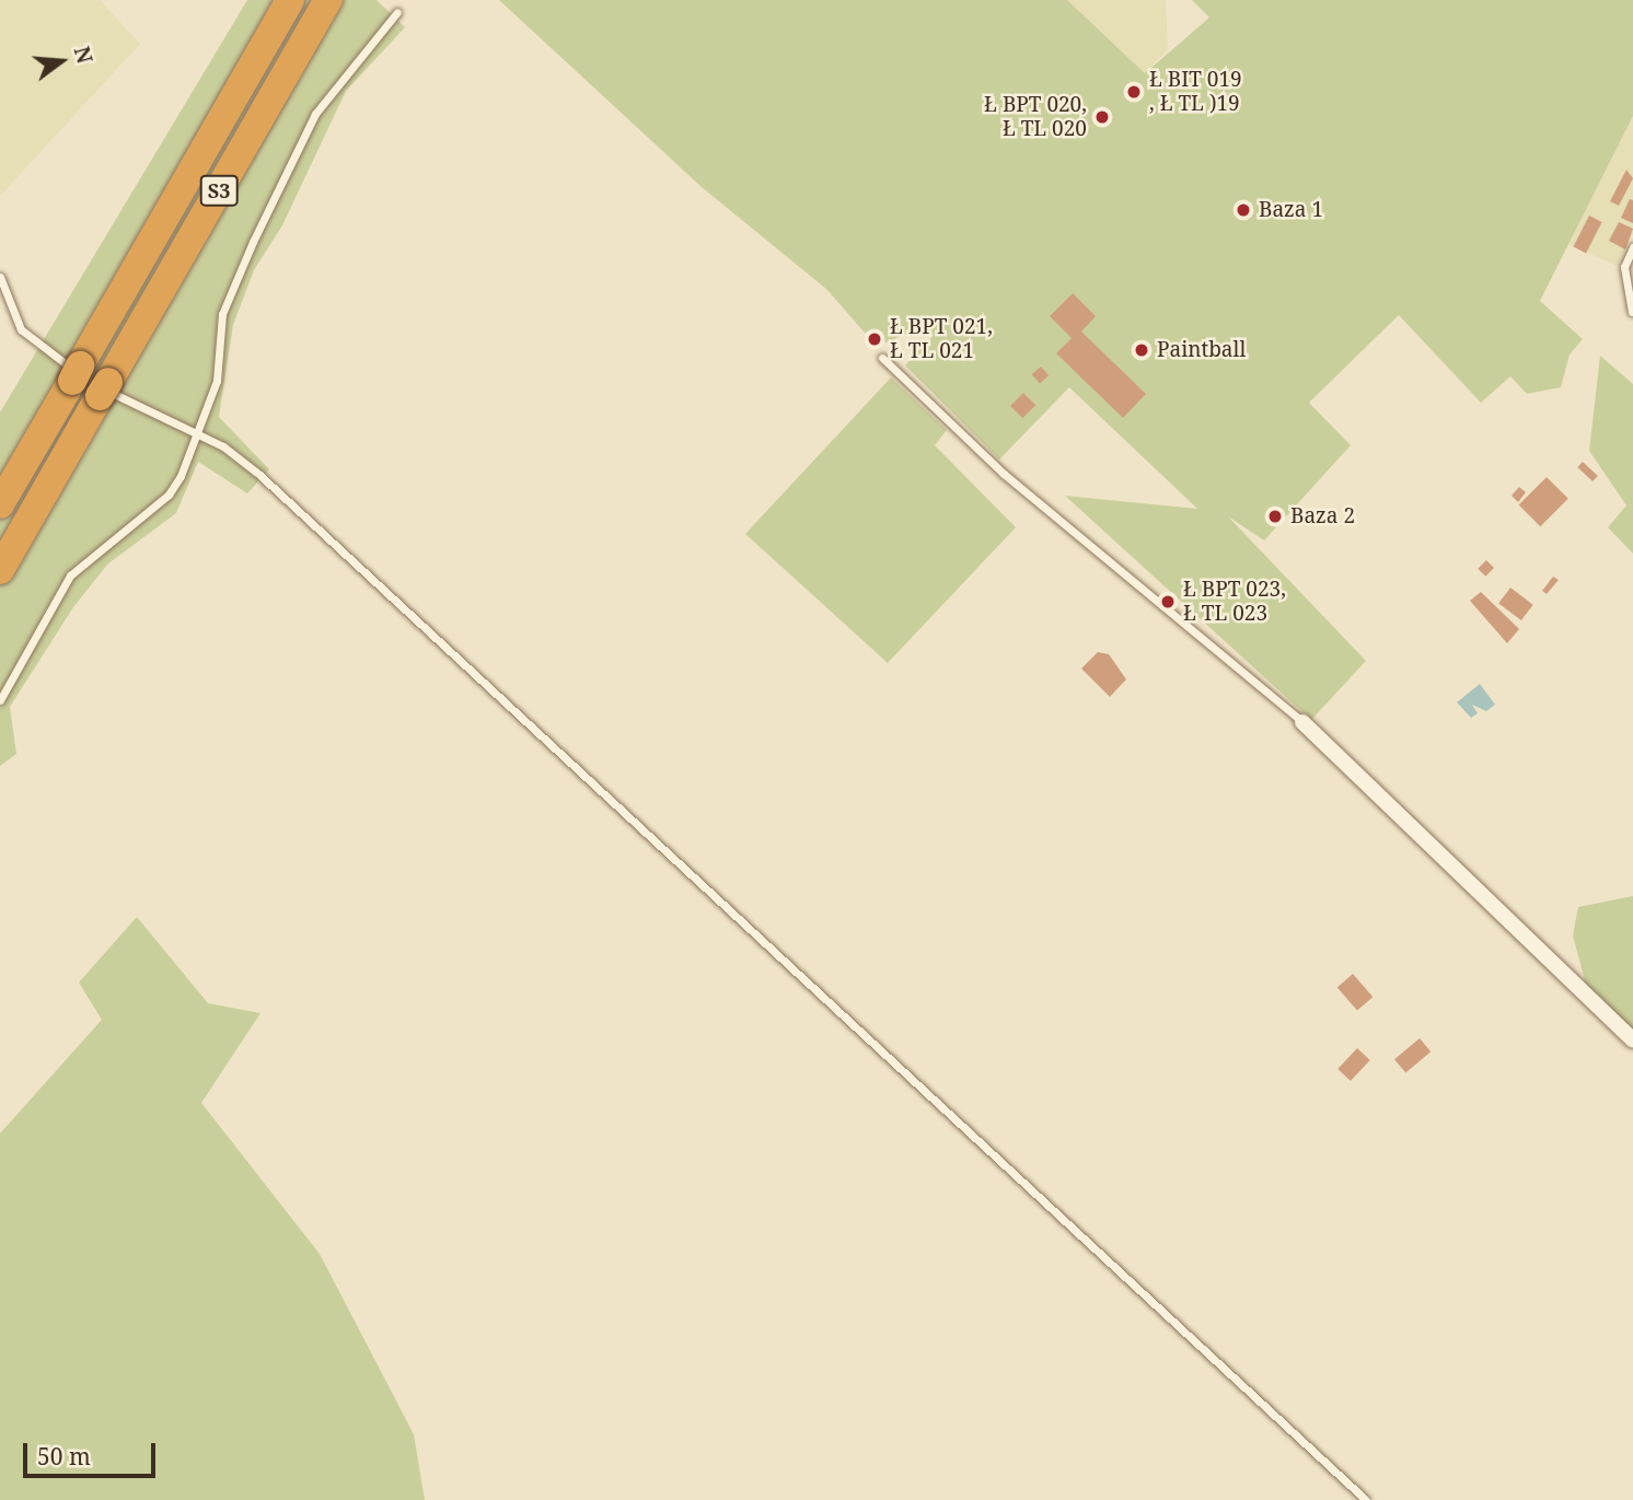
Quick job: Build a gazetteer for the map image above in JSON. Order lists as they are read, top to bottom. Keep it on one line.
{"streets":{"highway":["S3"]},"places":["Ł BIT 019 , Ł TL )19","Ł BPT 020, Ł TL 020","Baza 1","Ł BPT 021, Ł TL 021","Paintball","Baza 2","Ł BPT 023, Ł TL 023"],"scale_bar":"50 m","north":"right"}
